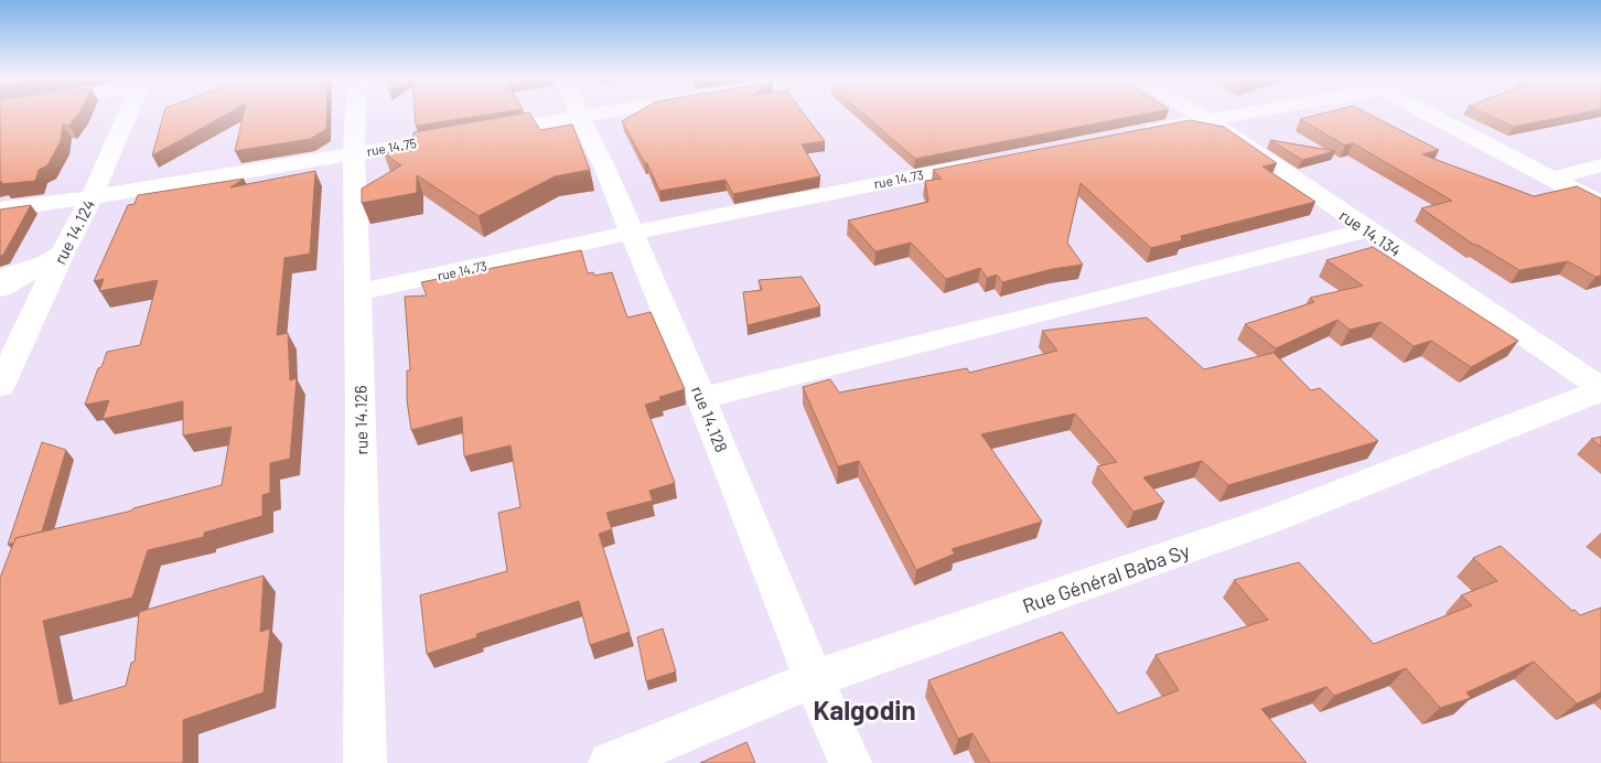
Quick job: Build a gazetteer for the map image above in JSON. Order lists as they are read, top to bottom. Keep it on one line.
{"streets":{"street":["rue 14.75","rue 14.73","rue 14.124","rue 14.134","rue 14.128","rue 14.126","Rue Général Baba Sy"]},"crossings":[["rue 14.75","rue 14.124"],["rue 14.75","rue 14.128"],["rue 14.75","rue 14.126"],["rue 14.73","rue 14.128"],["rue 14.73","rue 14.126"],["rue 14.134","Rue Général Baba Sy"],["rue 14.128","Rue Général Baba Sy"]],"districts":["Kalgodin"]}
